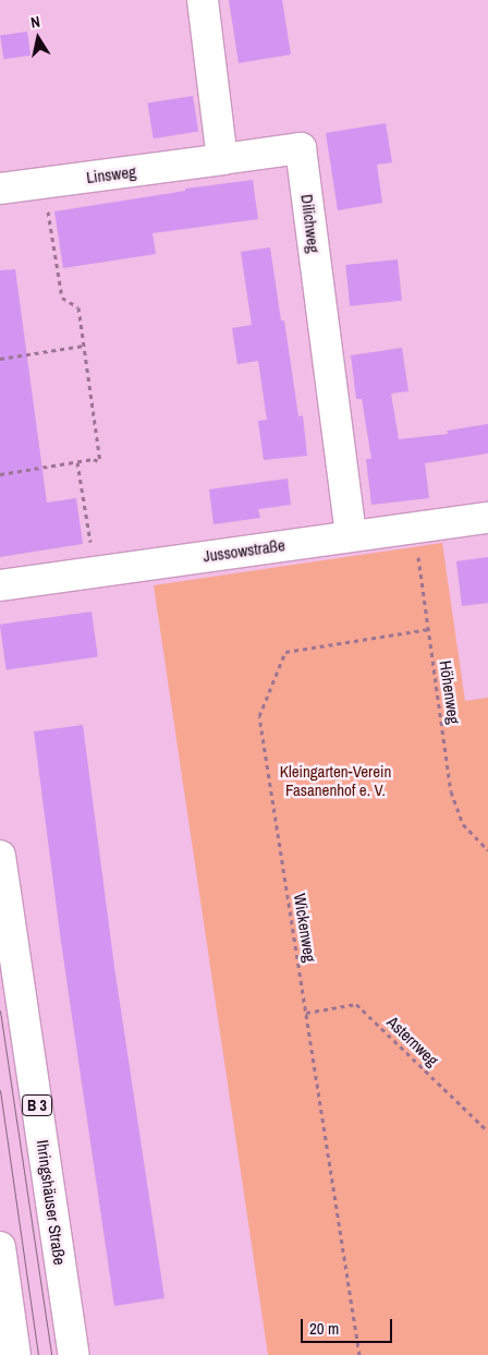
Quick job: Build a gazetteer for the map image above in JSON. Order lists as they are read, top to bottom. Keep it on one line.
{"streets":{"street":["Linsweg","Dilichweg","Jussowstraße","B 3","Ihringshäuser Straße"],"path":["Höhenweg","Wickenweg","Asternweg"]},"crossings":[["Linsweg","Dilichweg"],["Dilichweg","Jussowstraße"],["Jussowstraße","Höhenweg"],["Höhenweg","Wickenweg"],["Wickenweg","Asternweg"]],"parks":["Kleingarten-Verein Fasanenhof e. V."],"scale_bar":"20 m","north":"top"}
